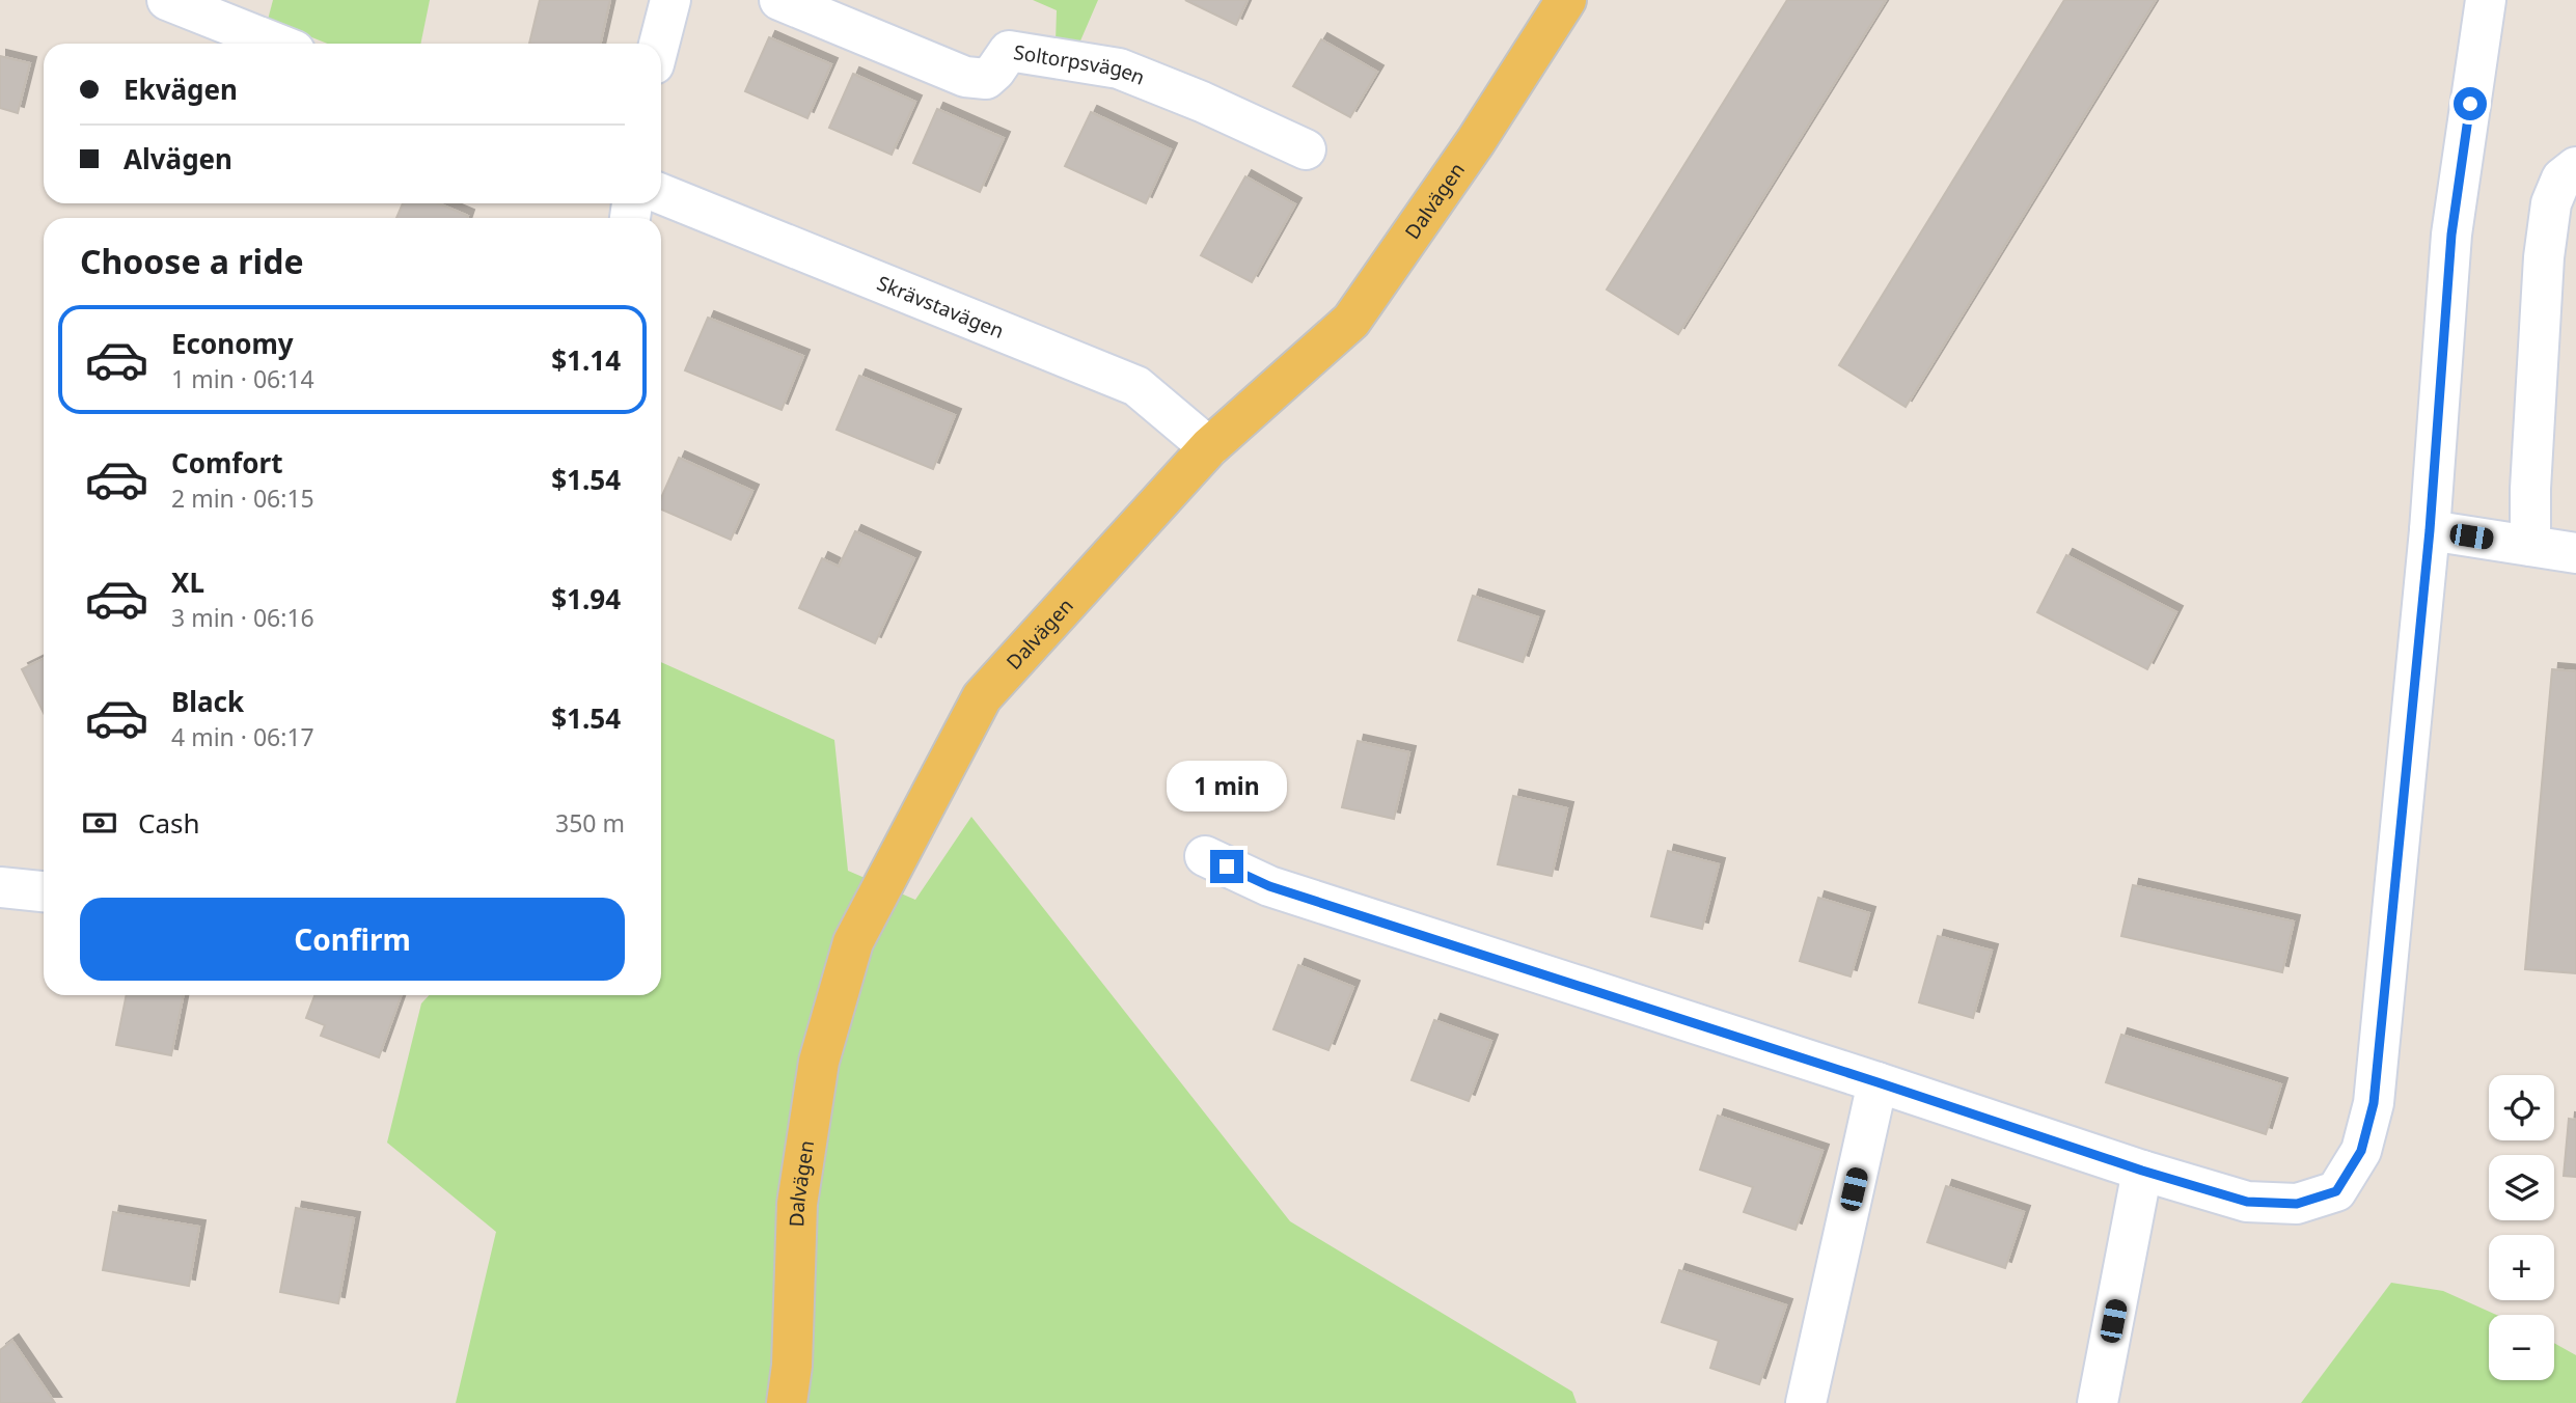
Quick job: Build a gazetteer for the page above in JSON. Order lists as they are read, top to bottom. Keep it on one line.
{"streets":{"main road":["Dalvägen"],"street":["Soltorpsvägen","Skrävstavägen"]},"crossings":[["Dalvägen","Skrävstavägen"]],"page":{"banner":["Ekvägen","Alvägen"],"heading":"Choose a ride","list":[{"name":"Economy","note":"1 min · 06:14","value":"$1.14"},{"name":"Comfort","note":"2 min · 06:15","value":"$1.54"},{"name":"XL","note":"3 min · 06:16","value":"$1.94"},{"name":"Black","note":"4 min · 06:17","value":"$1.54"}],"bubble":"1 min","pay":["Cash","350 m"],"buttons":"Confirm","map_buttons":["+","−"]}}
